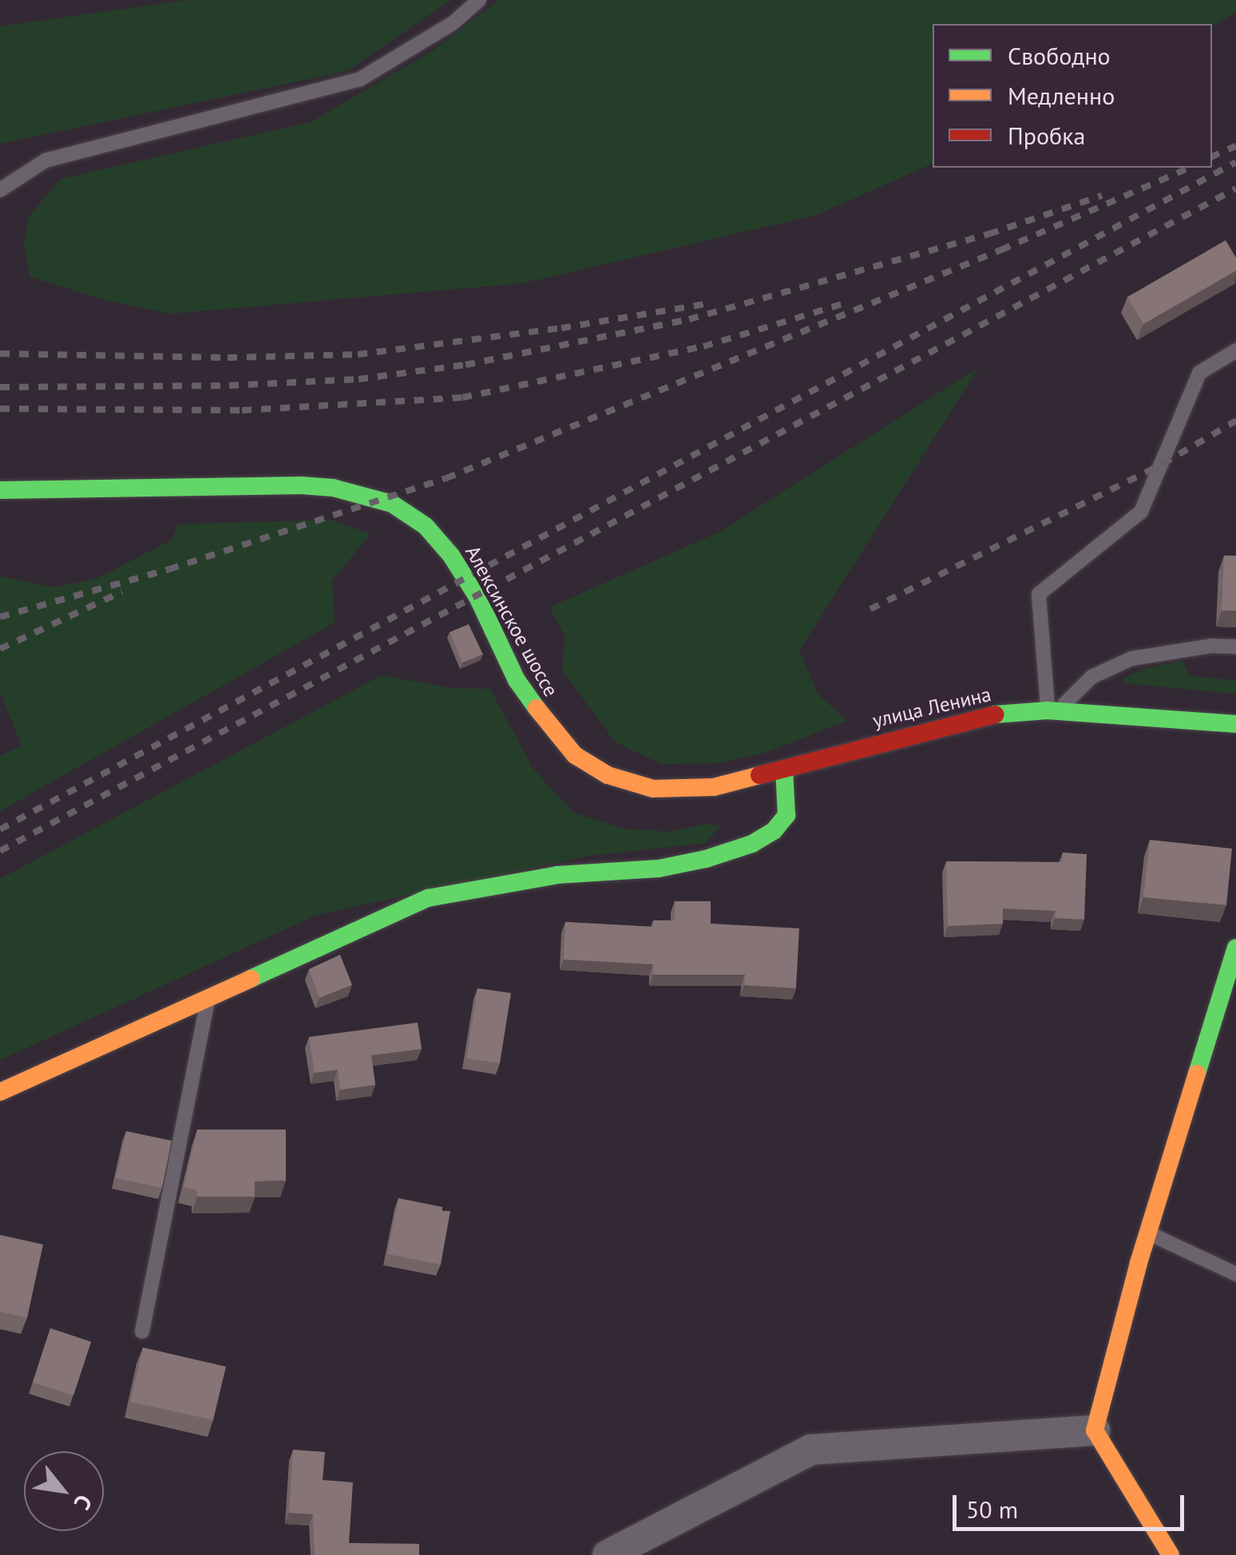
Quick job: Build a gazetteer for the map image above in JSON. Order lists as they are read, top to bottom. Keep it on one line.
{"streets":{"street":["Алексинское шоссе","улица Ленина"]},"crossings":[["Алексинское шоссе","улица Ленина"]],"legend":["Свободно","Медленно","Пробка"],"scale_bar":"50 m","north":"bottom right"}
